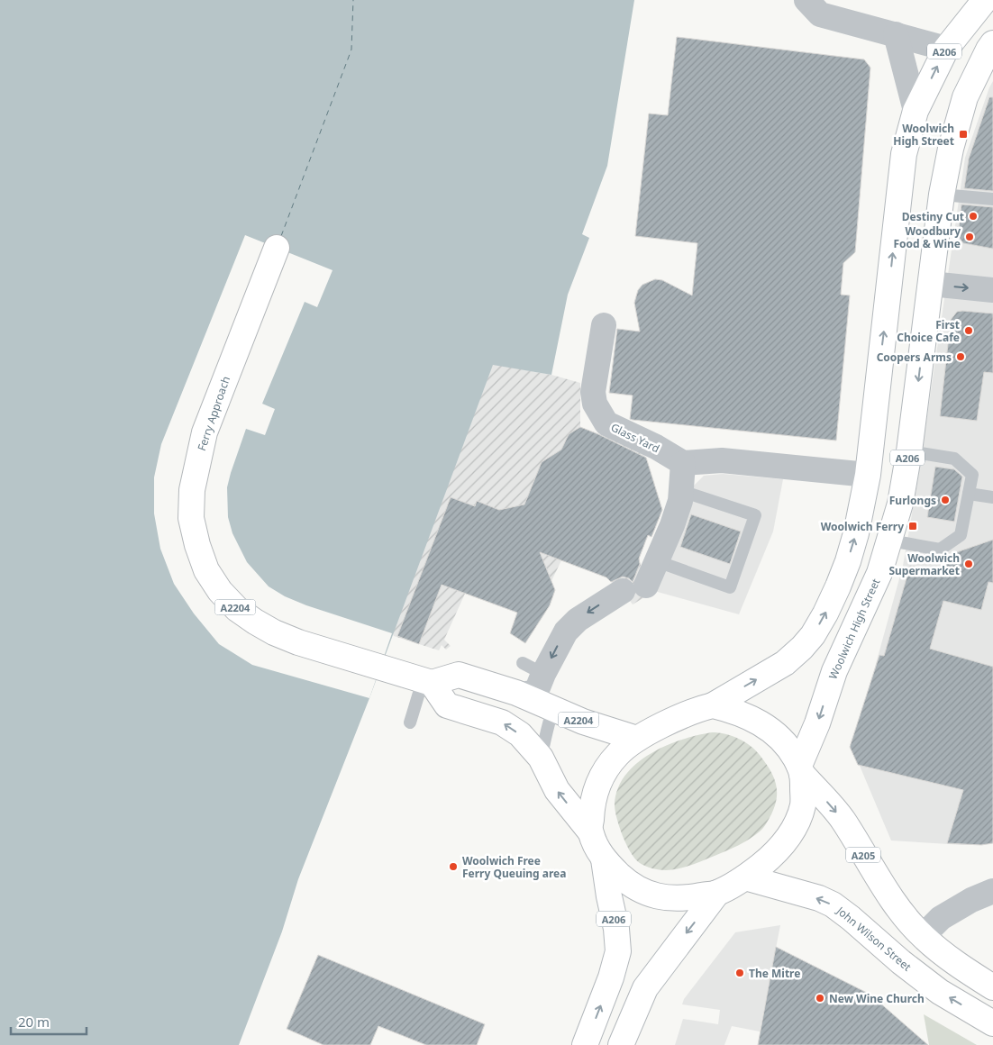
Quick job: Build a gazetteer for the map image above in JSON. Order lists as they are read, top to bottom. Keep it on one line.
{"streets":{"main road":["A206","Ferry Approach","A2204","Woolwich High Street","A205","John Wilson Street"],"street":["Glass Yard"]},"crossings":[["Ferry Approach","A2204"],["Woolwich High Street","A205"]],"places":{"transit":["Woolwich High Street","Woolwich Ferry"],"other":["Destiny Cut","Woodbury Food & Wine","First Choice Cafe","Coopers Arms","Furlongs","Woolwich Supermarket","Woolwich Free Ferry Queuing area","The Mitre","New Wine Church"]},"scale_bar":"20 m"}
